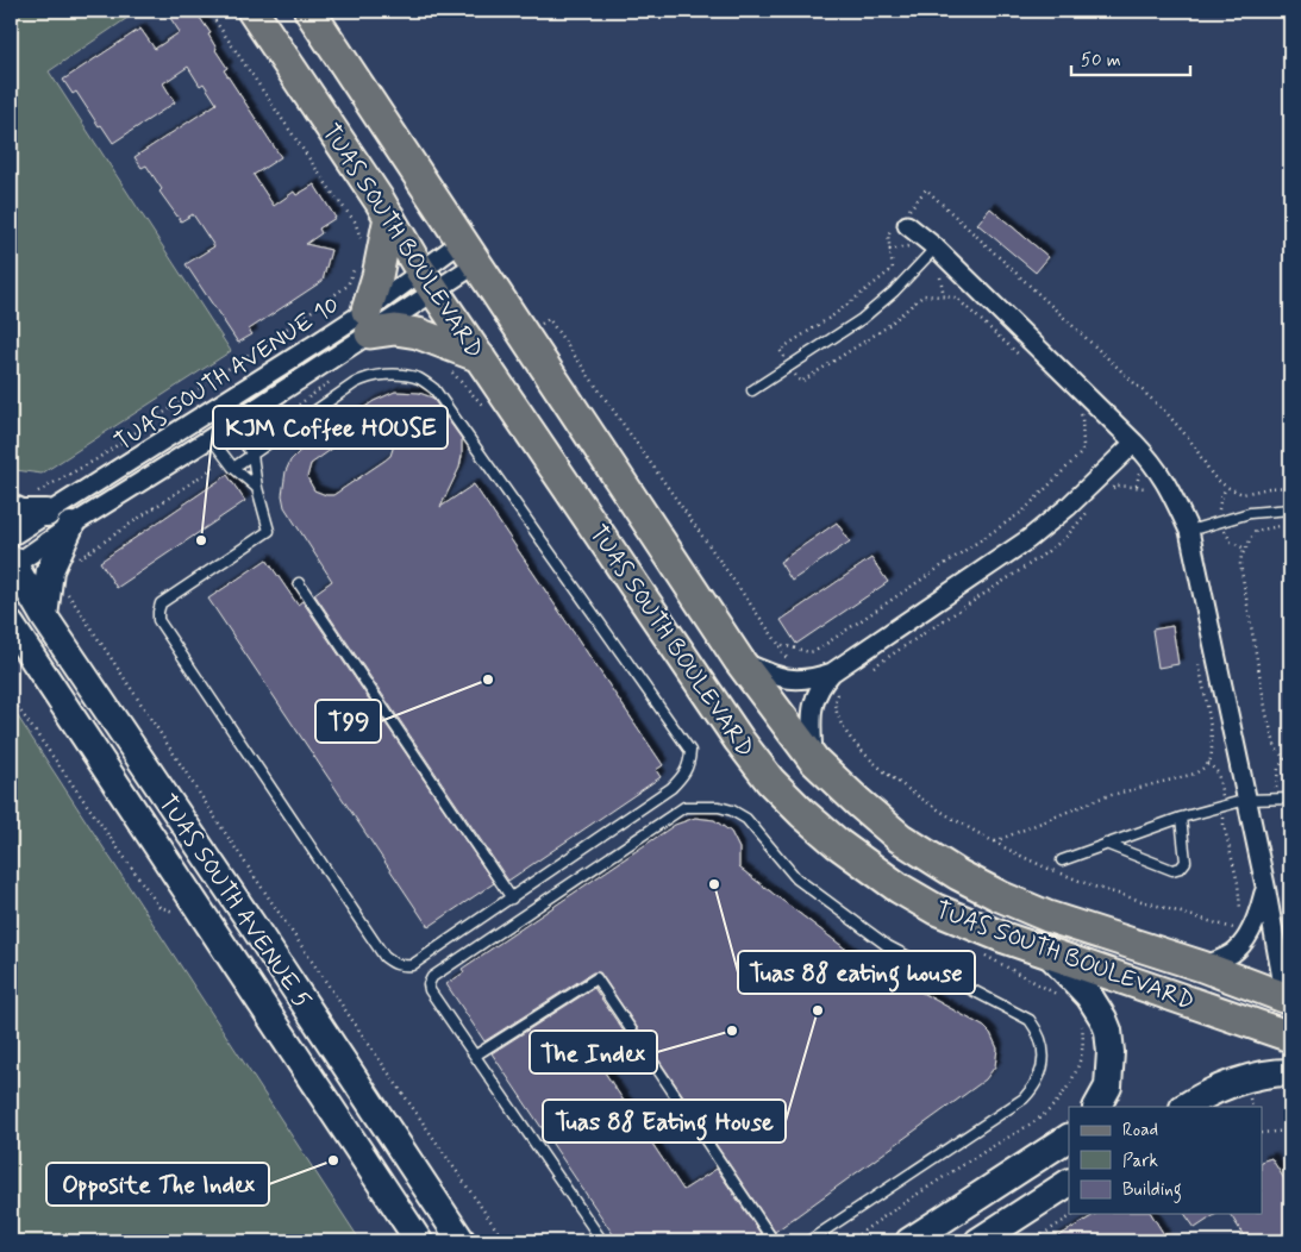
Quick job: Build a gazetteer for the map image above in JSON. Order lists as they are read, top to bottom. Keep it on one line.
{"streets":{"main road":["TUAS SOUTH BOULEVARD","TUAS SOUTH AVENUE 5"],"street":["TUAS SOUTH AVENUE 10"]},"crossings":[["TUAS SOUTH BOULEVARD","TUAS SOUTH AVENUE 10"],["TUAS SOUTH AVENUE 10","TUAS SOUTH AVENUE 5"]],"places":["KJM Coffee HOUSE","T99","Tuas 88 eating house","Tuas 88 Eating House","The Index","Opposite The Index"],"legend":["Road","Park","Building"],"scale_bar":"50 m"}
